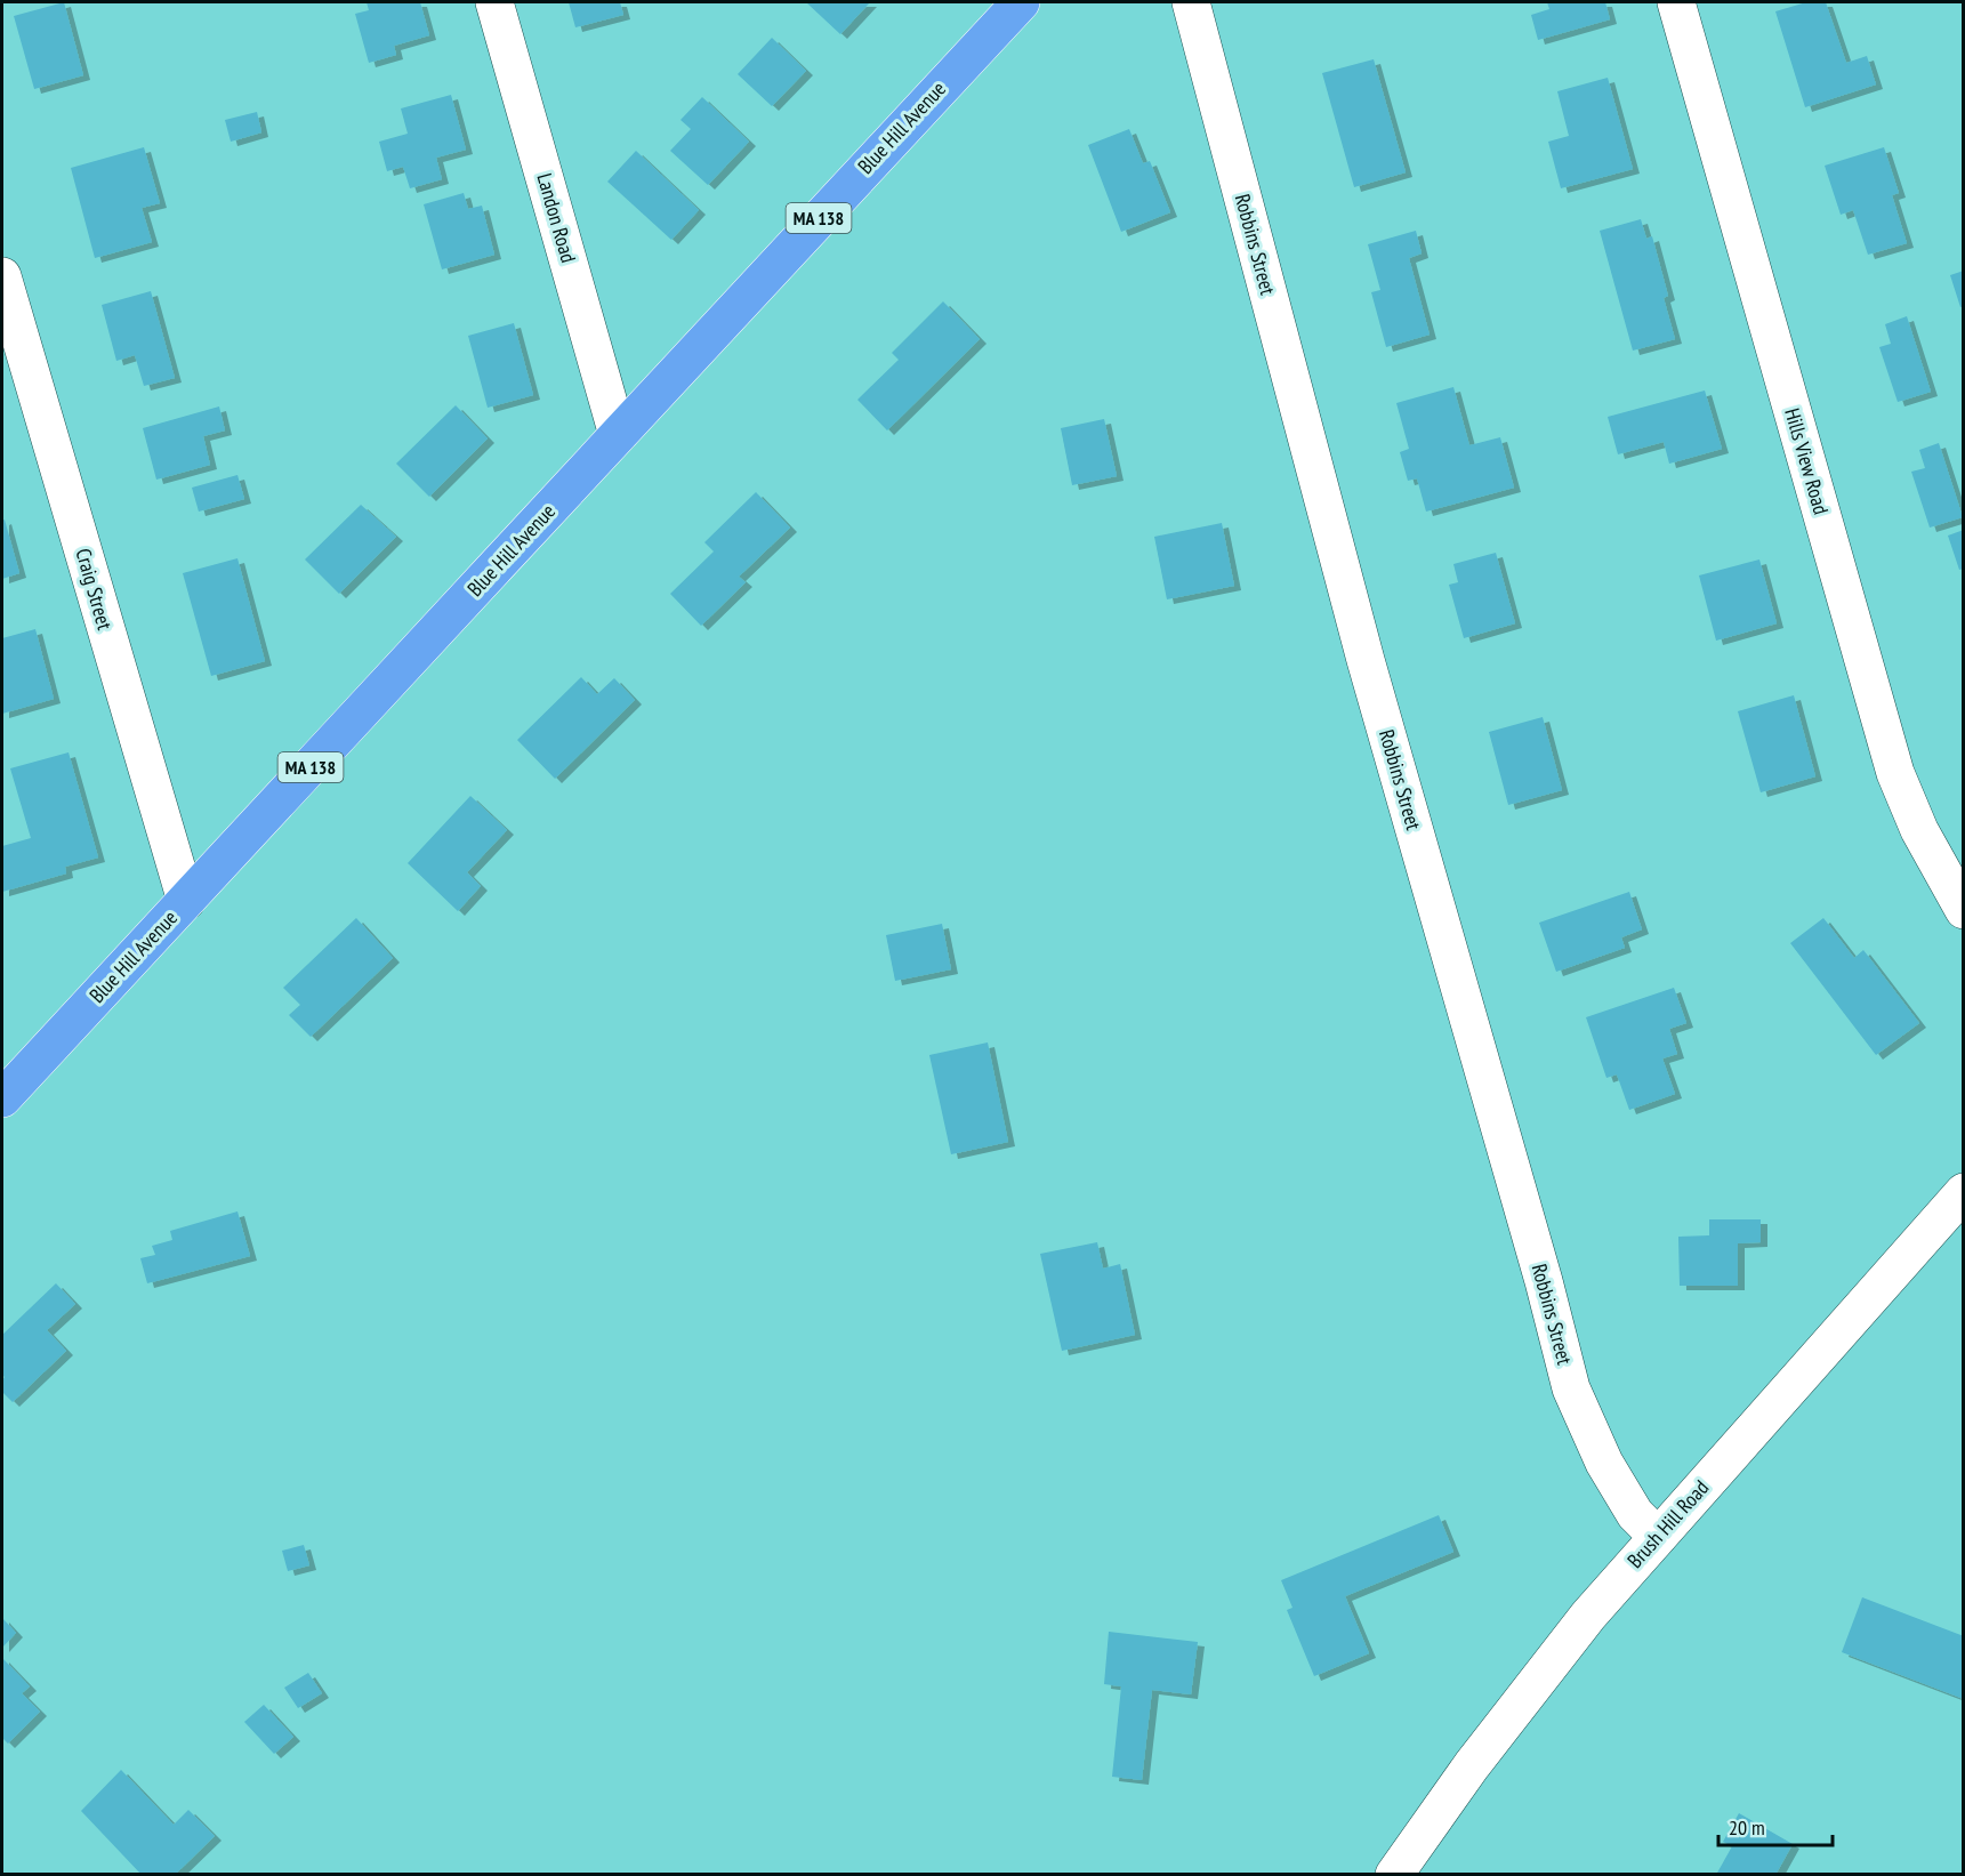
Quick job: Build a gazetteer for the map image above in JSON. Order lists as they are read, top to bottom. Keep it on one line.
{"streets":{"highway":["Blue Hill Avenue","MA 138"],"street":["Landon Road","Robbins Street","Hills View Road","Craig Street","Brush Hill Road"]},"crossings":[["Blue Hill Avenue","Landon Road"],["Blue Hill Avenue","Craig Street"],["Robbins Street","Brush Hill Road"]],"scale_bar":"20 m"}
